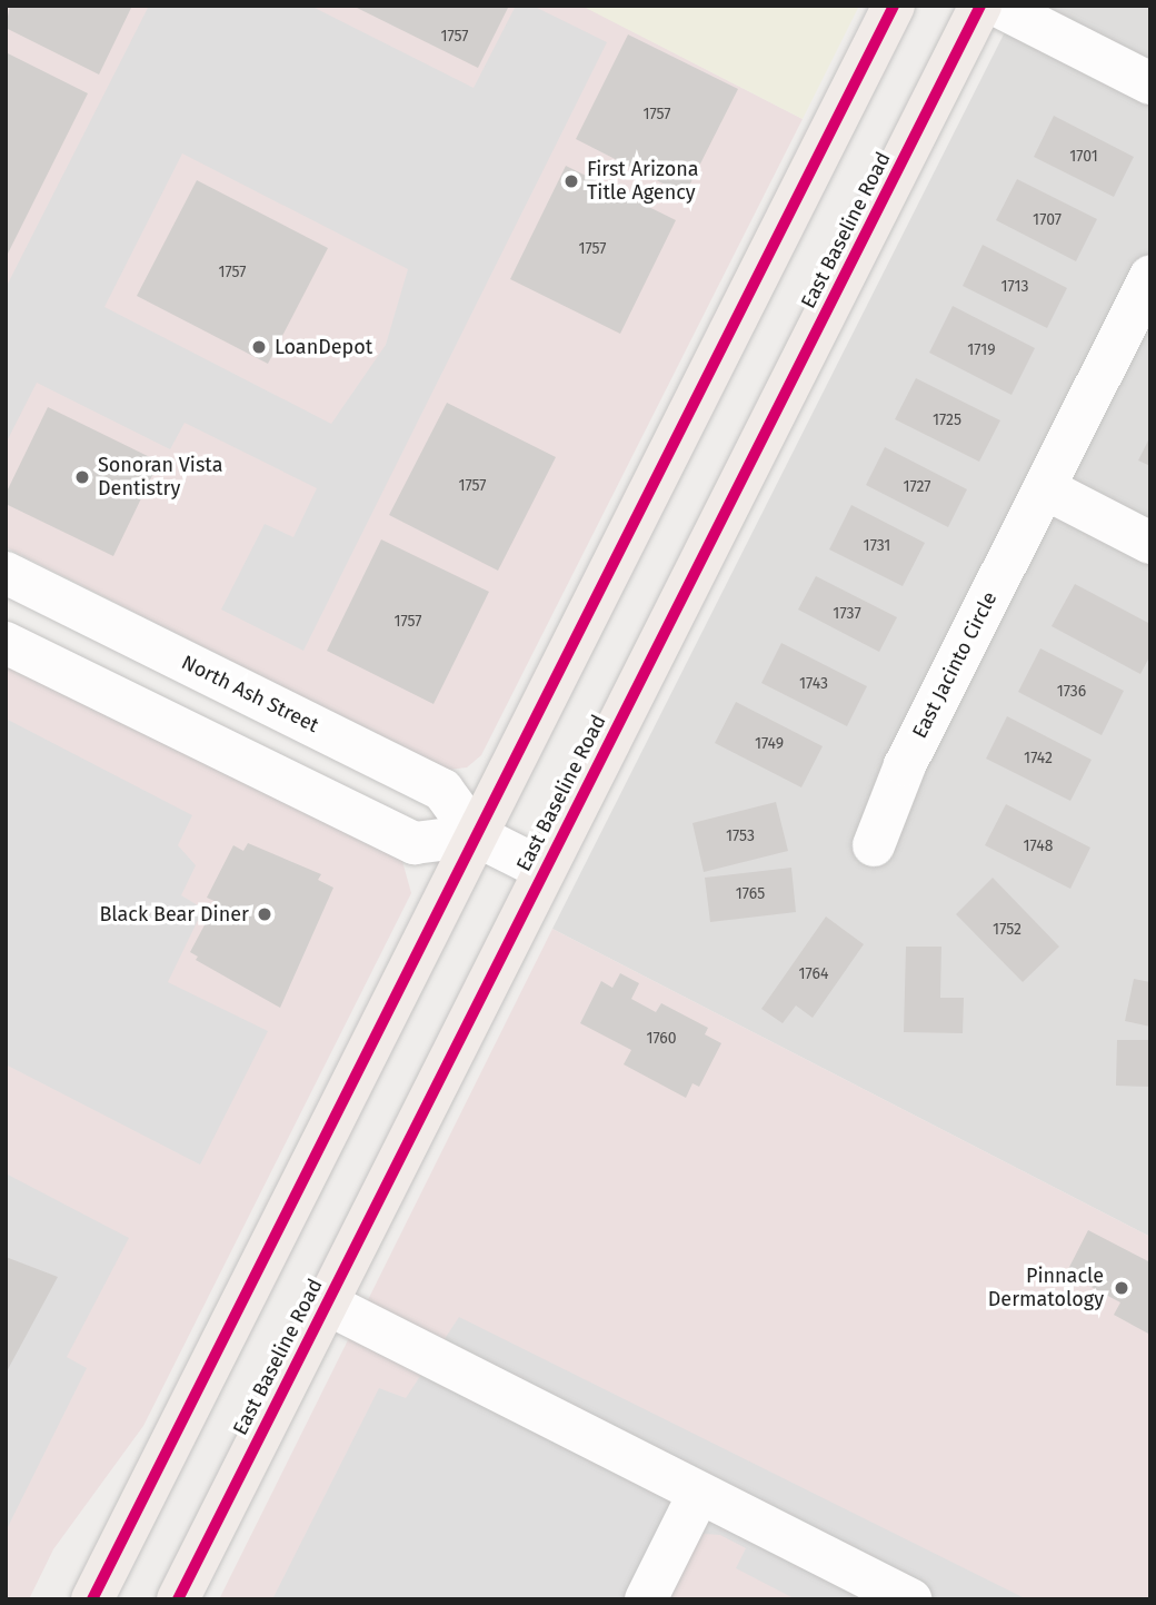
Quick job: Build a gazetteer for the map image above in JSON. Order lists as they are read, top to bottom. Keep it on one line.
{"streets":{"main road":["East Baseline Road"],"street":["East Jacinto Circle","North Ash Street"]},"crossings":[["East Baseline Road","North Ash Street"]],"places":["First Arizona Title Agency","LoanDepot","Sonoran Vista Dentistry","Black Bear Diner","Pinnacle Dermatology"],"house_numbers":["1757","1757","1701","1707","1757","1757","1713","1719","1725","1757","1727","1731","1737","1757","1743","1736","1749","1742","1753","1748","1765","1752","1764","1760"]}
